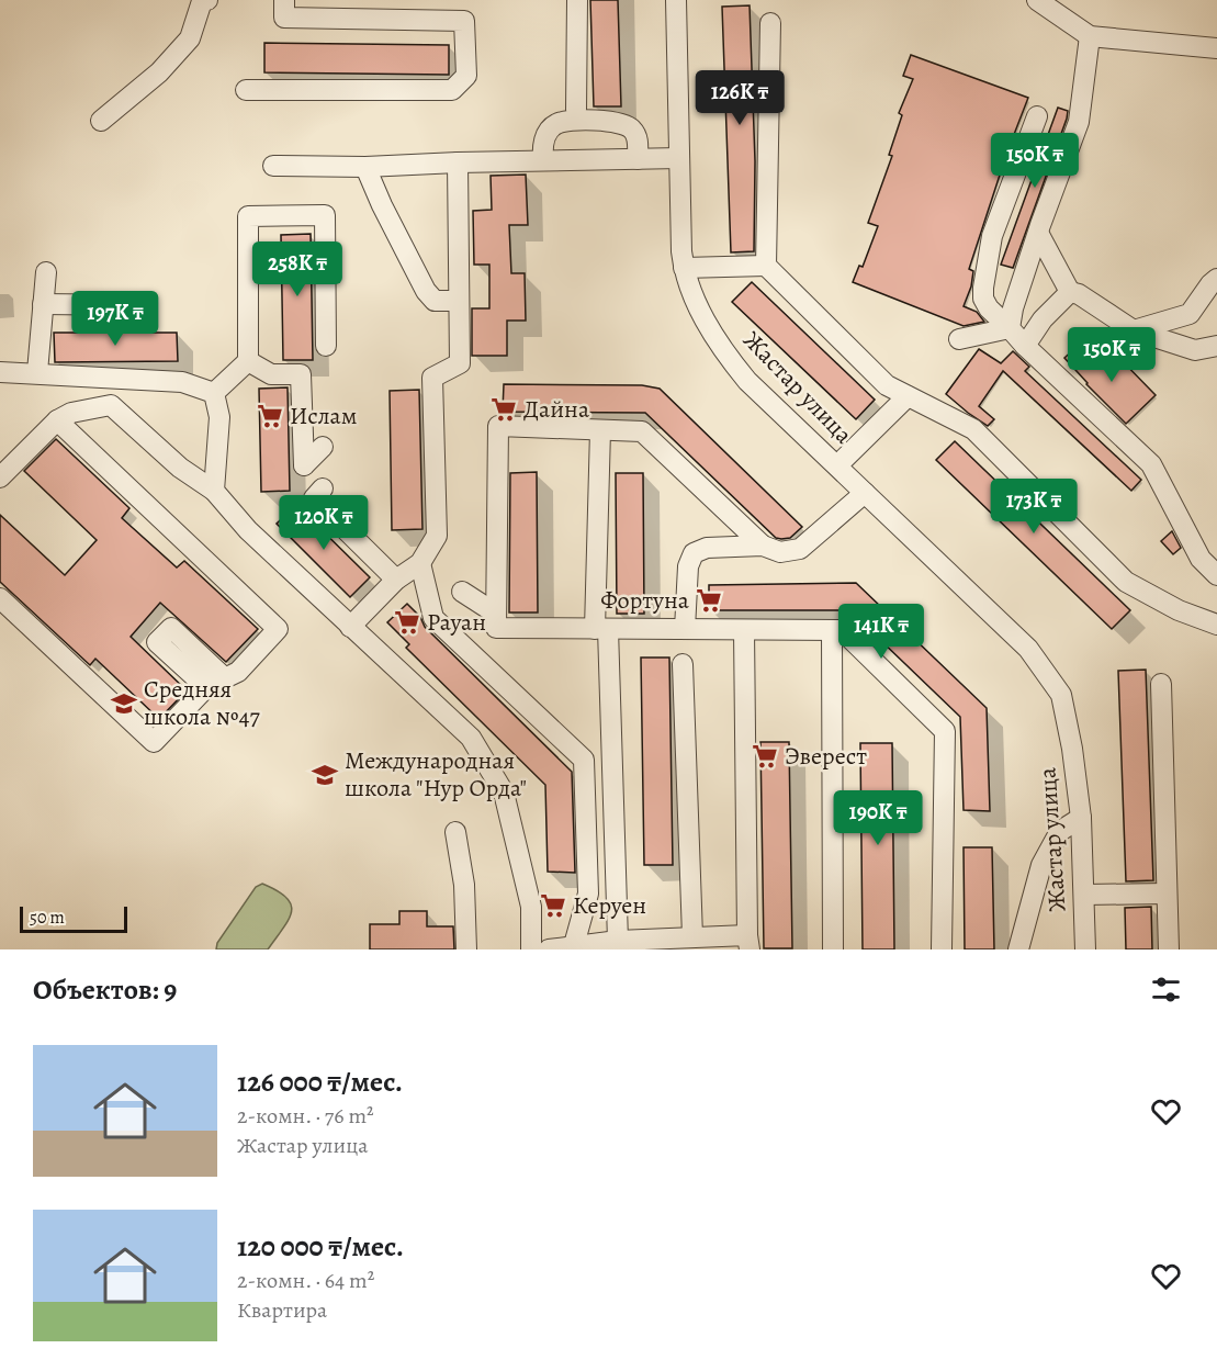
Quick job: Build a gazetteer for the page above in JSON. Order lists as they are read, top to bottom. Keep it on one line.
{"streets":{"street":["Жастар улица"]},"places":{"supermarket":["Дайна","Ислам","Фортуна","Рауан","Эверест","Керуен"],"school or university":["Средняя школа №47","Международная школа \"Нур Орда\""]},"scale_bar":"50 m","page":{"price":["126K ₸","150K ₸","258K ₸","197K ₸","150K ₸","173K ₸","120K ₸","141K ₸","190K ₸"],"scale":"50 m","heading":"Объектов: 9","list":[{"name":"126 000 ₸/мес.","note":"2-комн. · 76 m² · Жастар улица"},{"name":"120 000 ₸/мес.","note":"2-комн. · 64 m² · Квартира"}]}}
